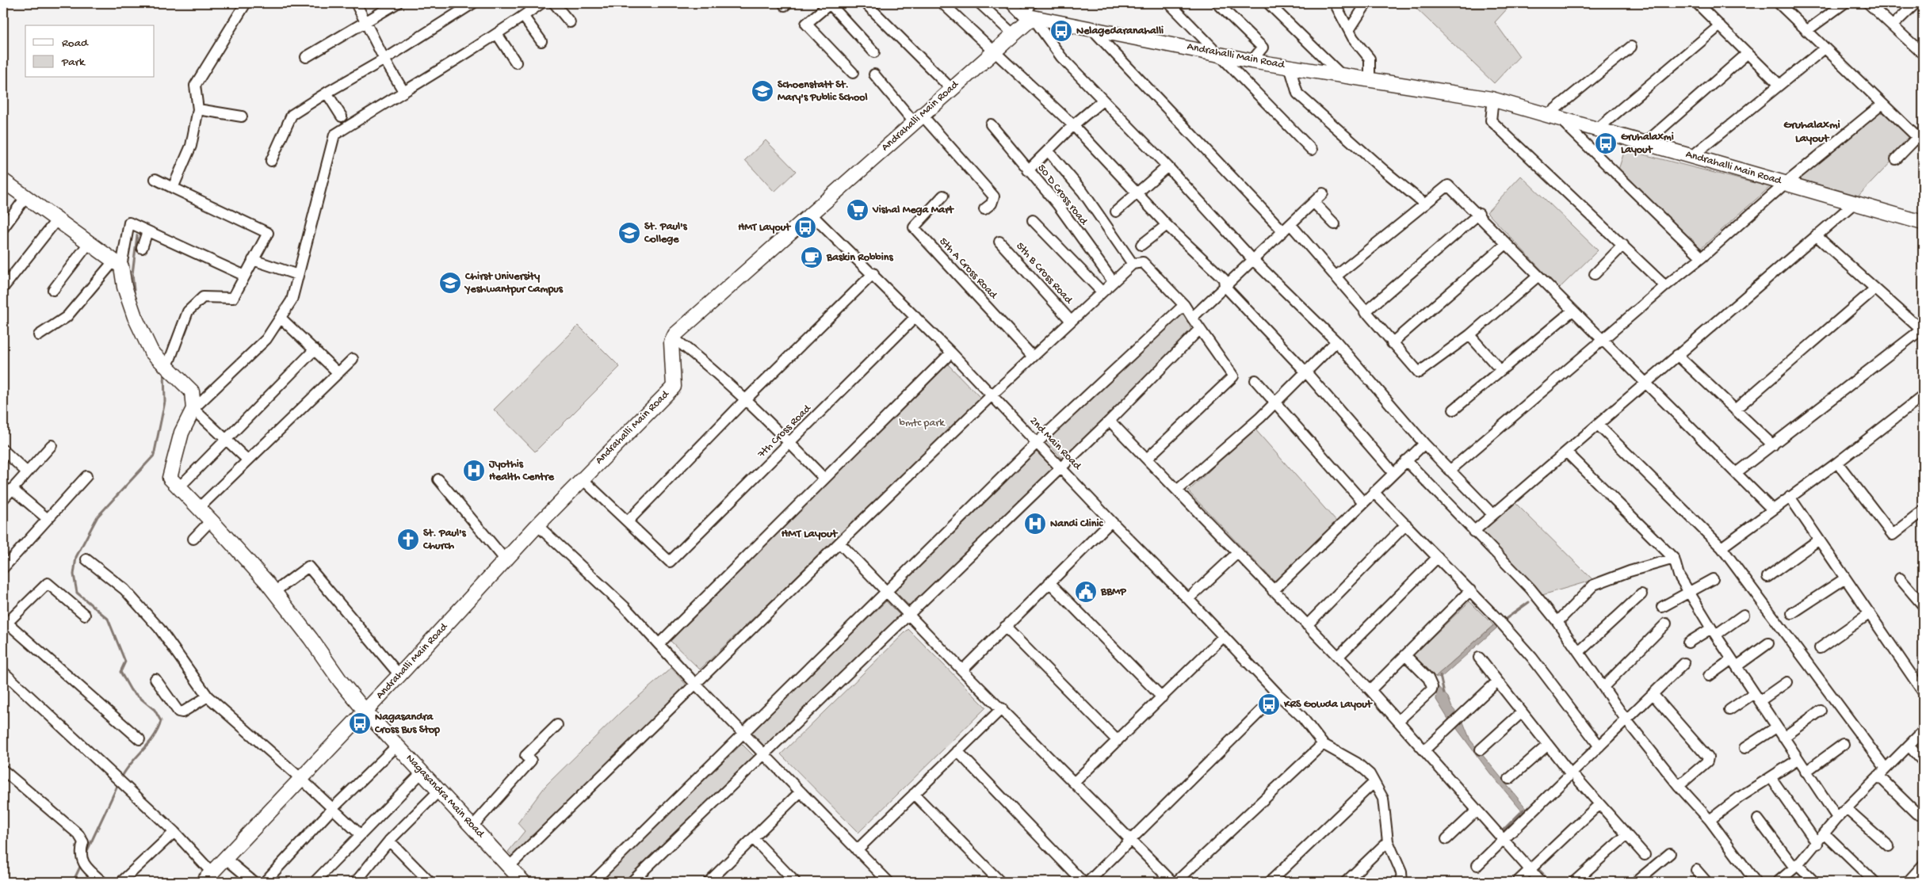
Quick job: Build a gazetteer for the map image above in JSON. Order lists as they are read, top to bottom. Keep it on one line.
{"streets":{"main road":["Andrahalli Main Road","Nagasandra Main Road"],"street":["50 D Cross road","5th A Cross Road","5th B Cross Road","7th Cross Road","2nd Main Road"]},"crossings":[["Andrahalli Main Road","2nd Main Road"],["Andrahalli Main Road","Nagasandra Main Road"],["7th Cross Road","2nd Main Road"]],"districts":["Gruhalaxmi Layout","HMT Layout"],"parks":["bmtc park"],"places":{"bus stop":["Nelagedaranahalli","Gruhalaxmi Layout","HMT Layout","KRS Gowda Layout","Nagasandra Cross Bus Stop"],"school or university":["Schoenstatt St. Mary's Public School","St. Paul's College","Chirst University Yeshwantpur Campus"],"supermarket":["Vishal Mega Mart"],"cafe":["Baskin Robbins"],"hospital":["Jyothis Health Centre","Nandi Clinic"],"church":["St. Paul's Church"],"public building":["BBMP"]},"legend":["Road","Park"]}
